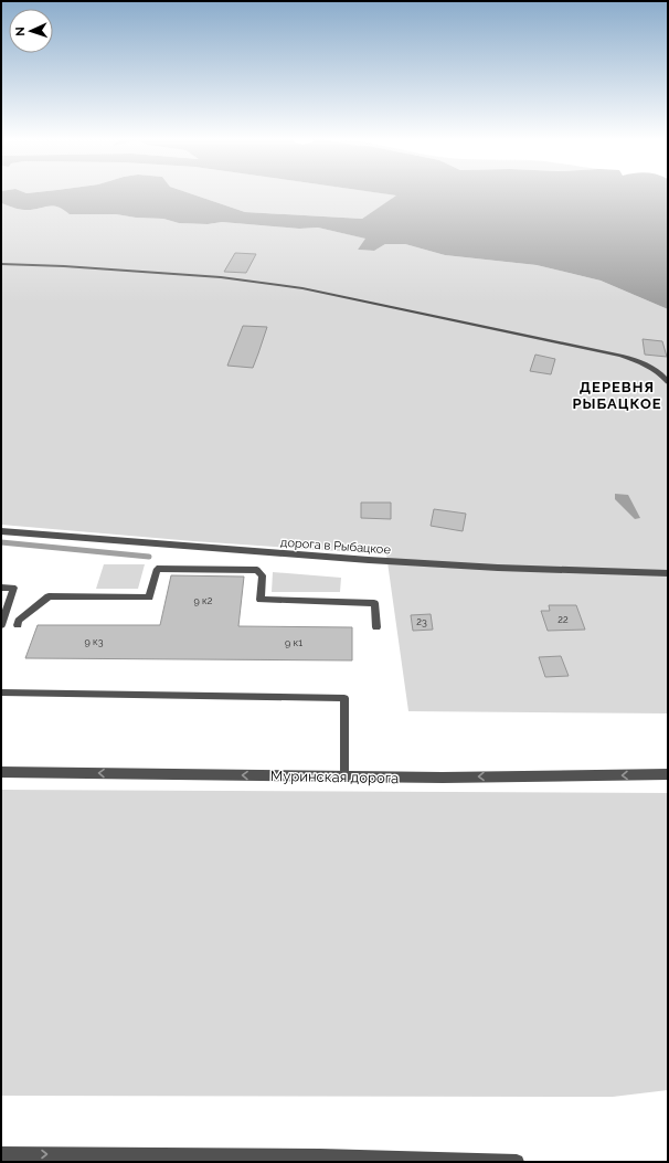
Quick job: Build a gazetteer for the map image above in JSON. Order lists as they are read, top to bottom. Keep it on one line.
{"streets":{"street":["дорога в Рыбацкое","Муринская дорога"]},"one_way":["Муринская дорога"],"districts":["ДЕРЕВНЯ РЫБАЦКОЕ"],"house_numbers":["9 к2","22","23","9 к3","9 к1"],"north":"left"}
